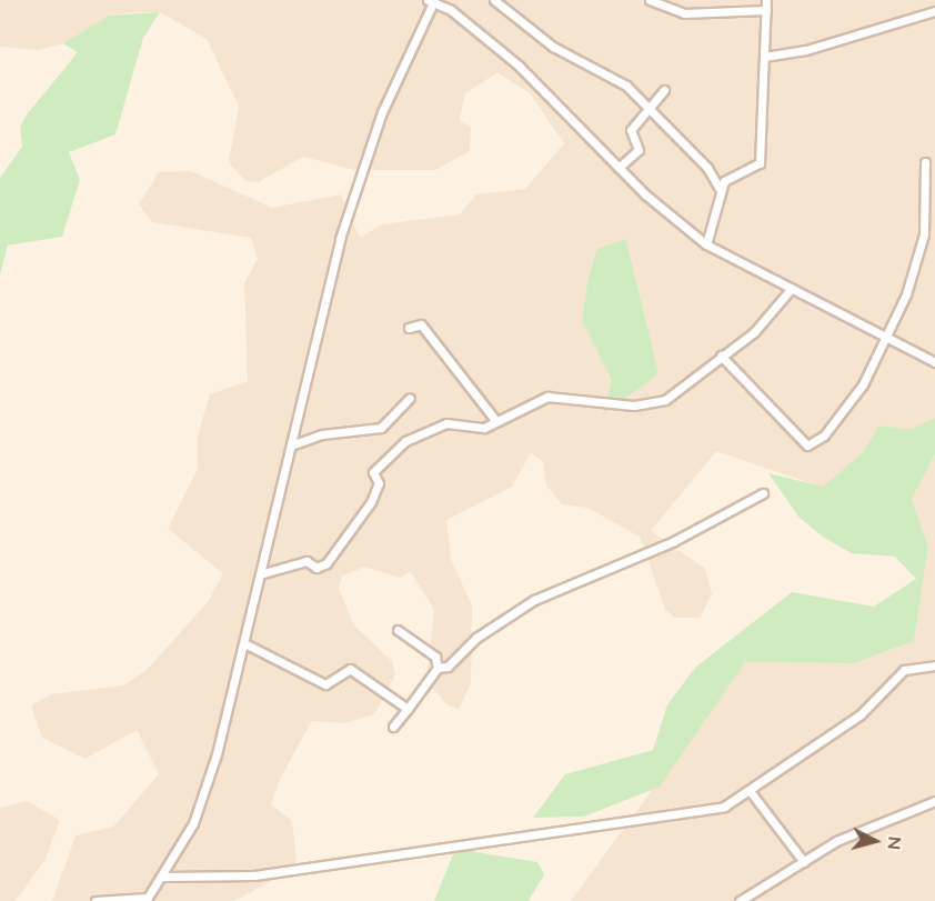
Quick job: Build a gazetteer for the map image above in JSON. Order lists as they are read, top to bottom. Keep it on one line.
{"north":"right"}
